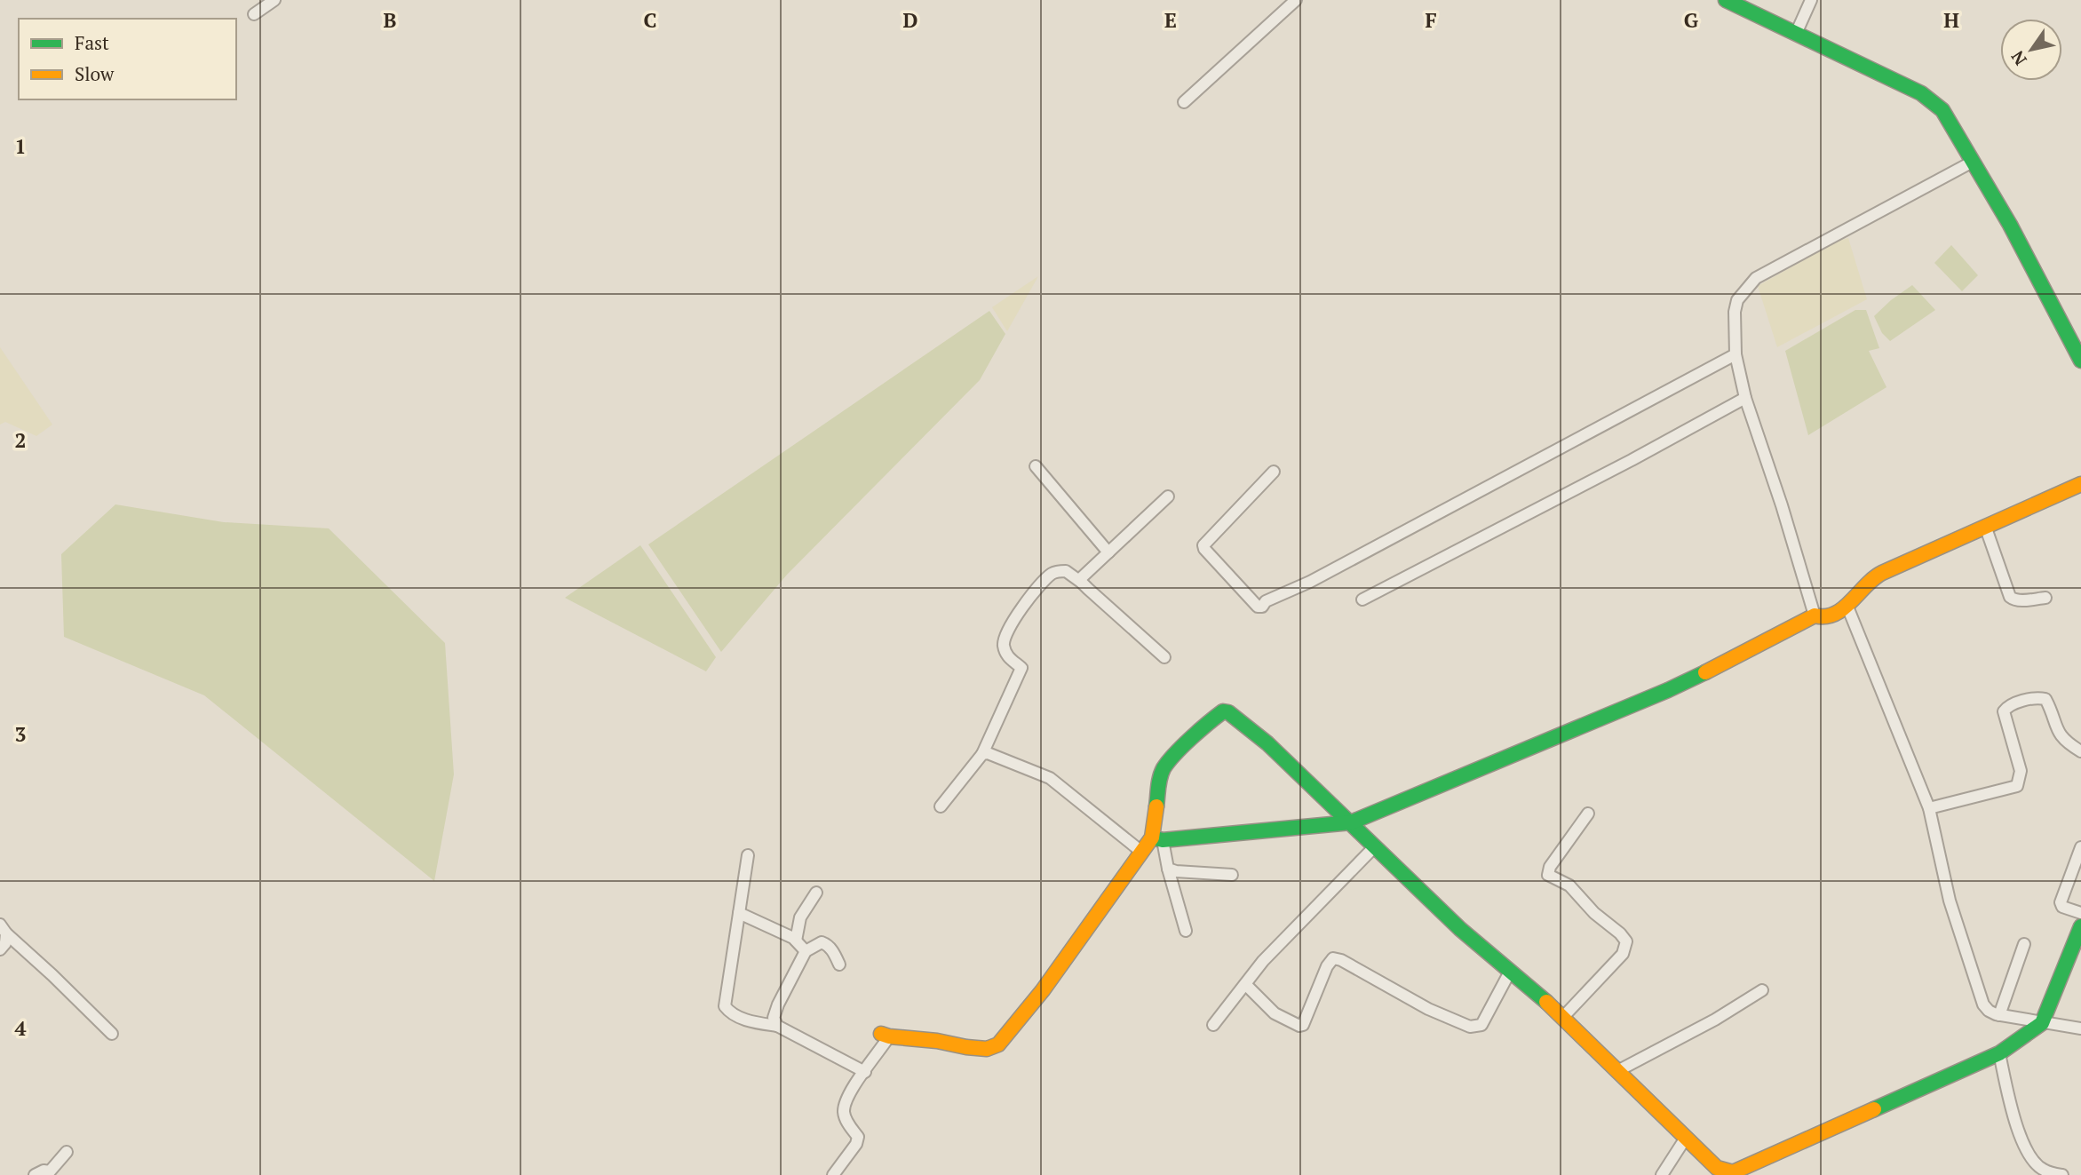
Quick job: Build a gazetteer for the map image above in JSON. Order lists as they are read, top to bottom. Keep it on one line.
{"legend":["Fast","Slow"],"north":"bottom left","grid":{"columns":["B","C","D","E","F","G","H"],"rows":["1","2","3","4"]}}
